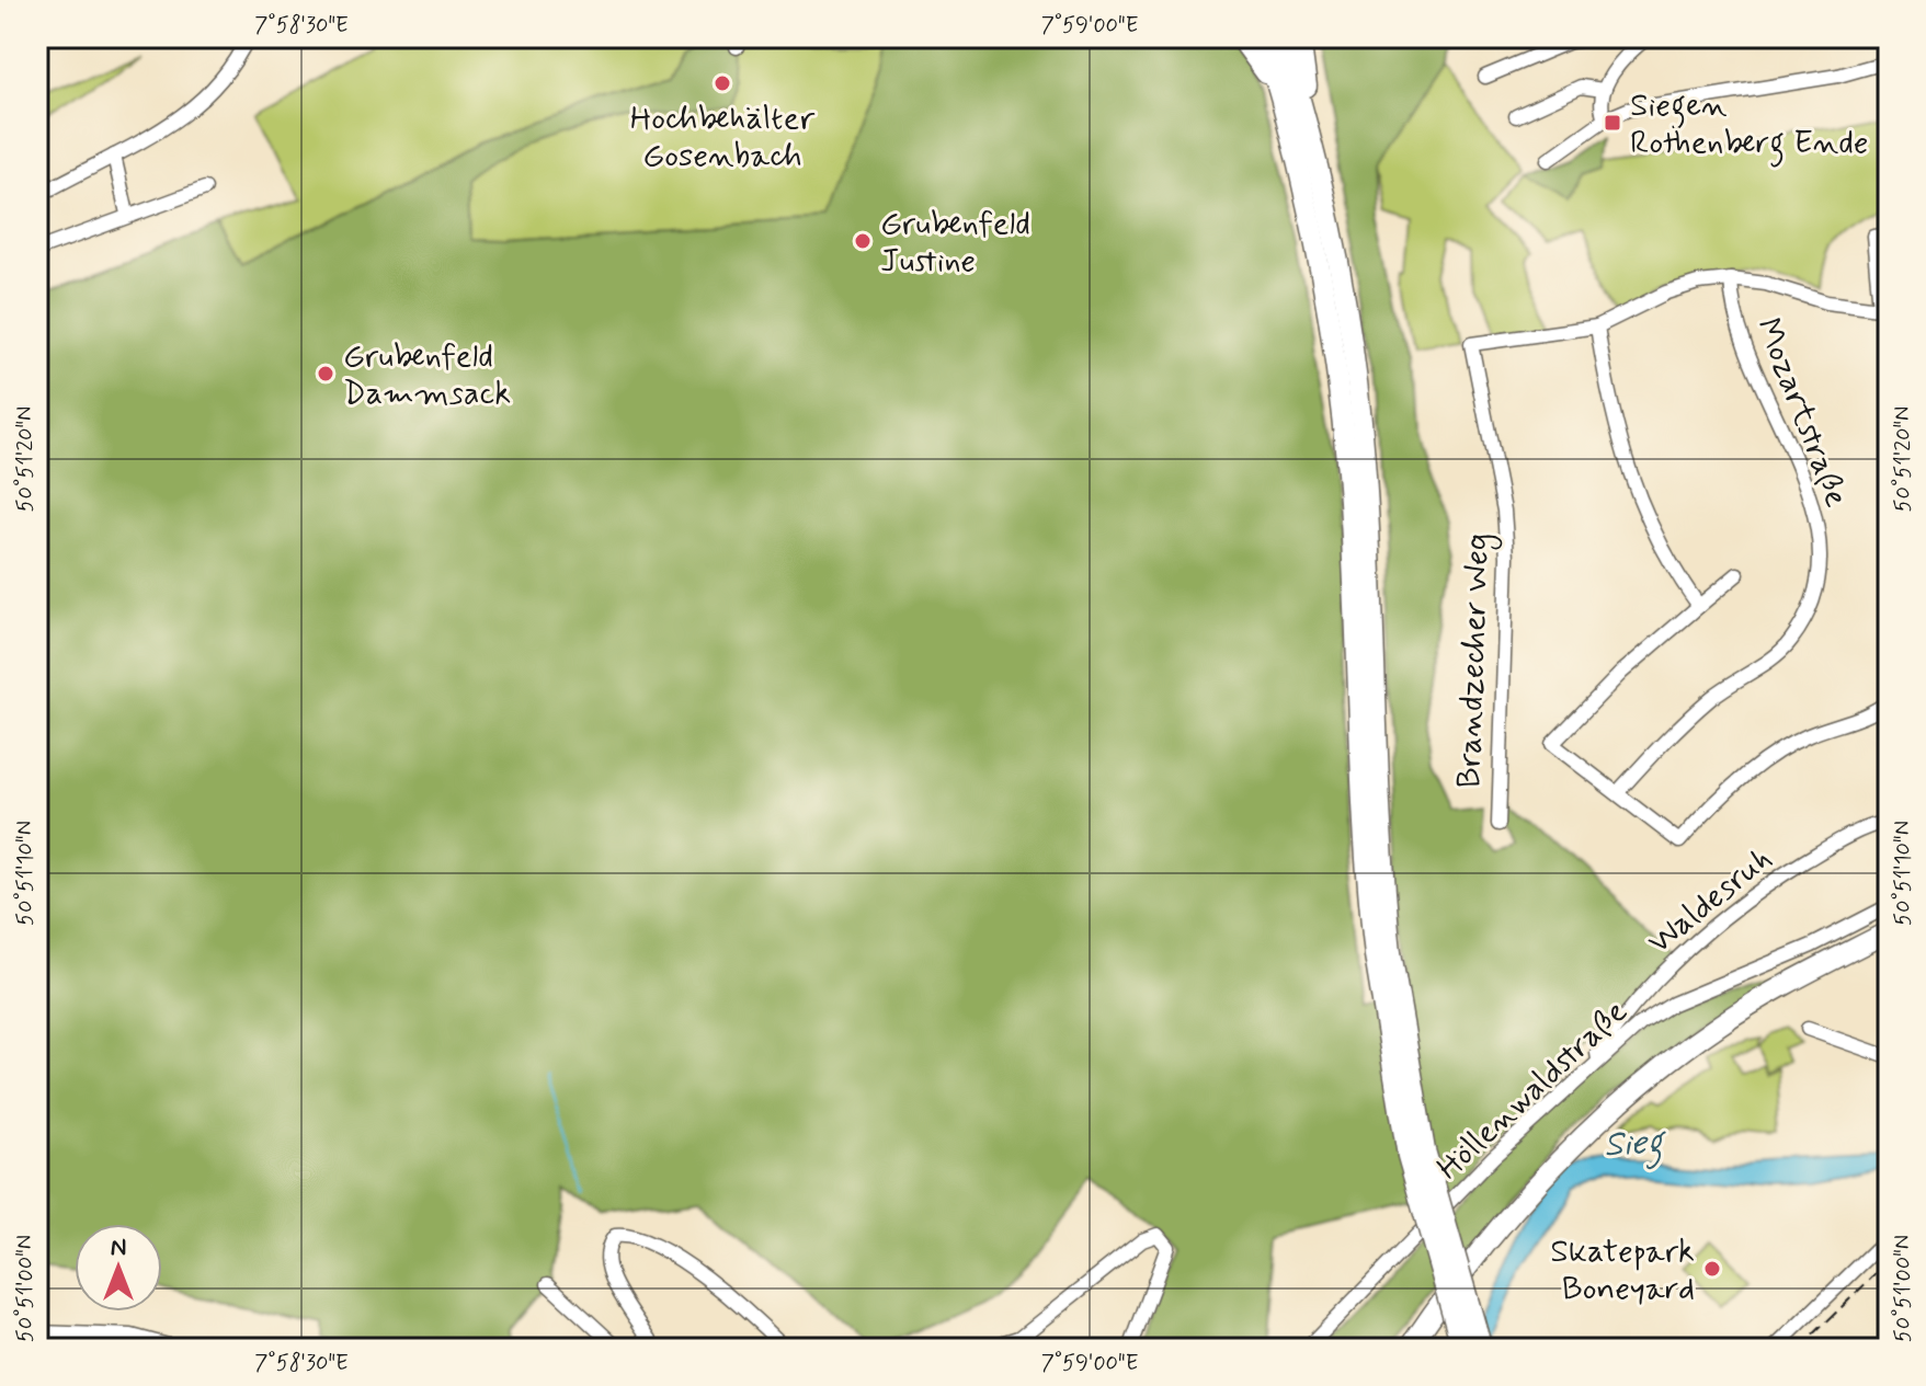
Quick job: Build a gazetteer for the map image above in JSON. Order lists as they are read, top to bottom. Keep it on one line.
{"streets":{"street":["Mozartstraße","Brandzecher Weg","Waldesruh","Höllenwaldstraße"]},"crossings":[["Waldesruh","Höllenwaldstraße"]],"water":["Sieg"],"places":{"other":["Hochbehälter Gosenbach","Grubenfeld Justine","Grubenfeld Dammsack","Skatepark Boneyard"],"transit":["Siegen Rothenberg Ende"]},"north":"top","coordinates":["7°58'30\"E","7°59'00\"E","50°51'20\"N","50°51'10\"N","50°51'00\"N"]}
